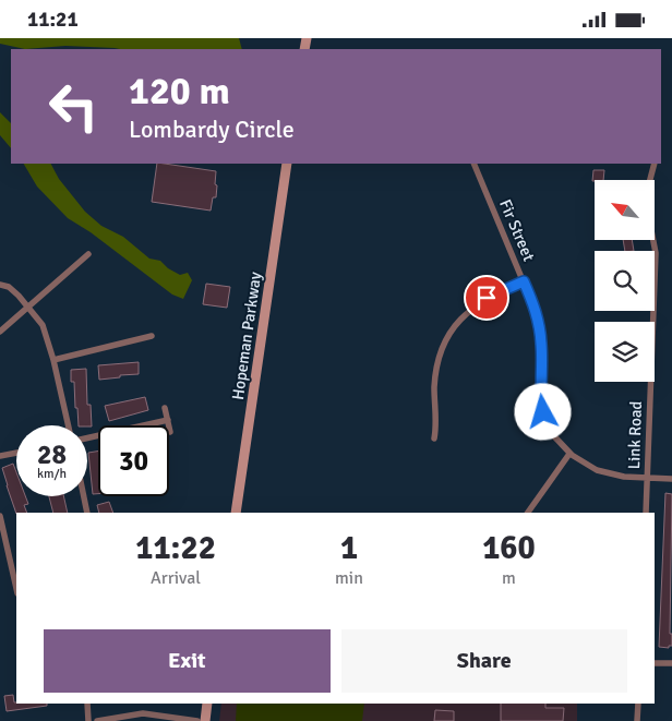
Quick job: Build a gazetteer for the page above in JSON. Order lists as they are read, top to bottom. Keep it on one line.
{"streets":{"main road":["Hopeman Parkway"],"street":["Fir Street","Link Road"]},"crossings":[["Fir Street","Link Road"]],"north":"top left","page":{"status":"11:21","turn":["120 m","Lombardy Circle"],"speed":"28 km/h","limit":"30","eta":["11:22","Arrival","1","min","160","m"],"buttons":["Exit","Share"]}}
